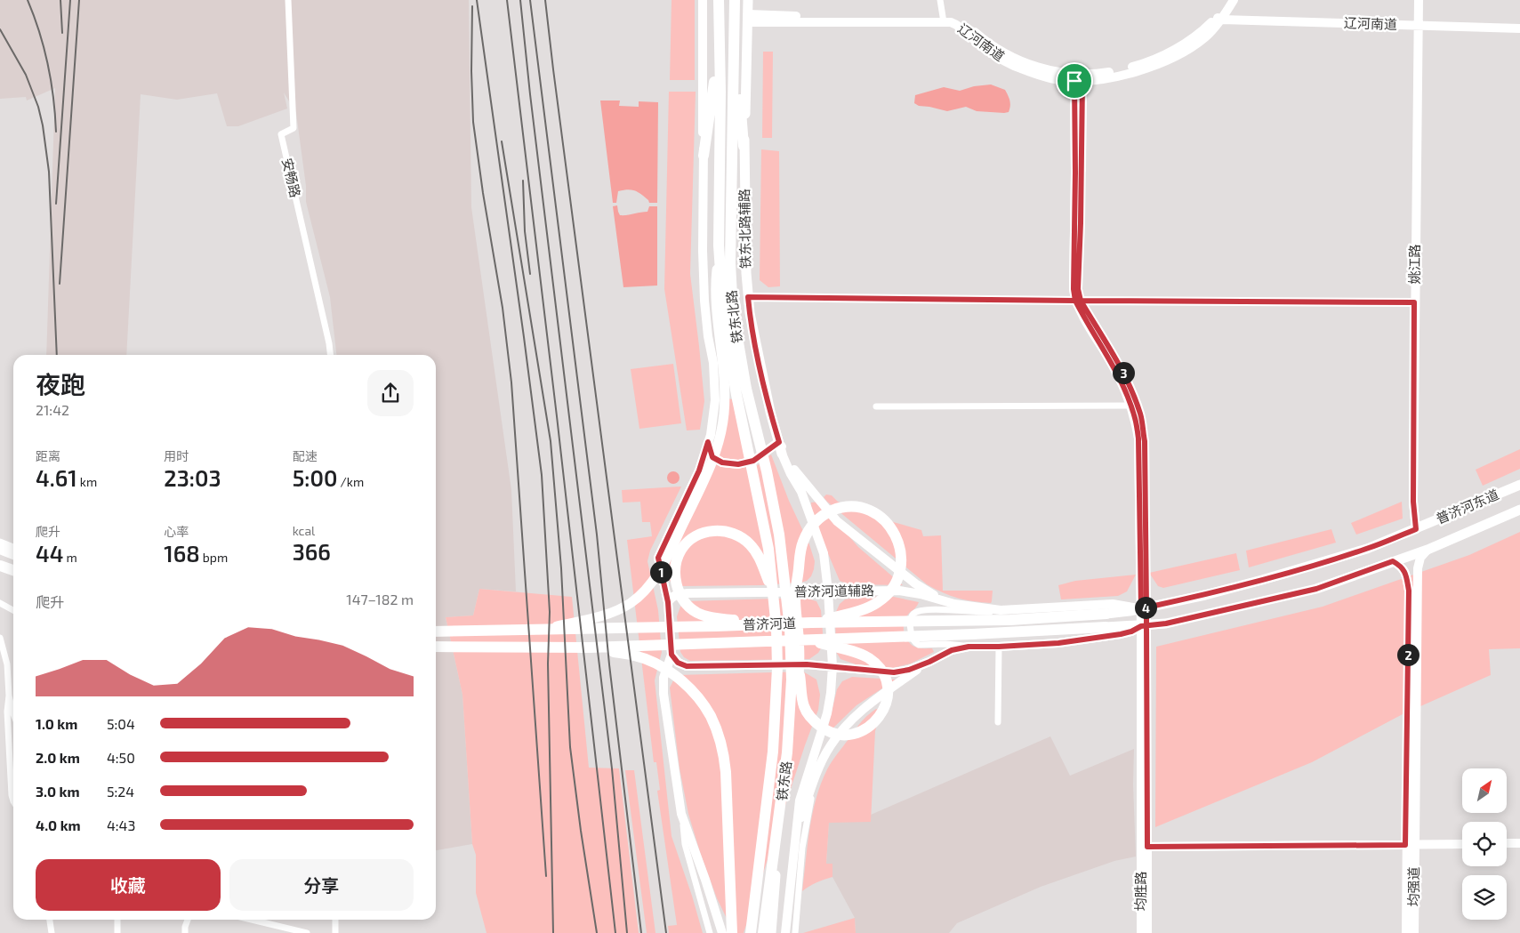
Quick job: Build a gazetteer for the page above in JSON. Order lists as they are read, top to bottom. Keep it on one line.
{"streets":{"highway":["铁东北路","普济河道","铁东路"],"main road":["铁东北路辅路","普济河东道"],"street":["辽河南道","安畅路","姚江路","普济河道辅路","均强道","均胜路"]},"crossings":[["辽河南道","铁东北路辅路"],["辽河南道","姚江路"],["姚江路","普济河东道"],["铁东北路","普济河道辅路"],["铁东北路","铁东路"],["普济河东道","普济河道辅路"],["普济河东道","普济河道"],["普济河东道","均强道"],["普济河东道","均胜路"],["普济河道辅路","铁东路"],["普济河道辅路","均胜路"]],"north":"top right","page":{"heading":["夜跑","21:42"],"pins":["3","1","4","2"],"stats":[["距离","4.61 km"],["用时","23:03"],["配速","5:00 /km"],["爬升","44 m"],["心率","168 bpm"],["kcal","366"]],"chart":["爬升","147–182 m"],"list":[{"name":"1.0 km","note":"5:04"},{"name":"2.0 km","note":"4:50"},{"name":"3.0 km","note":"5:24"},{"name":"4.0 km","note":"4:43"}],"buttons":["收藏","分享"]}}
